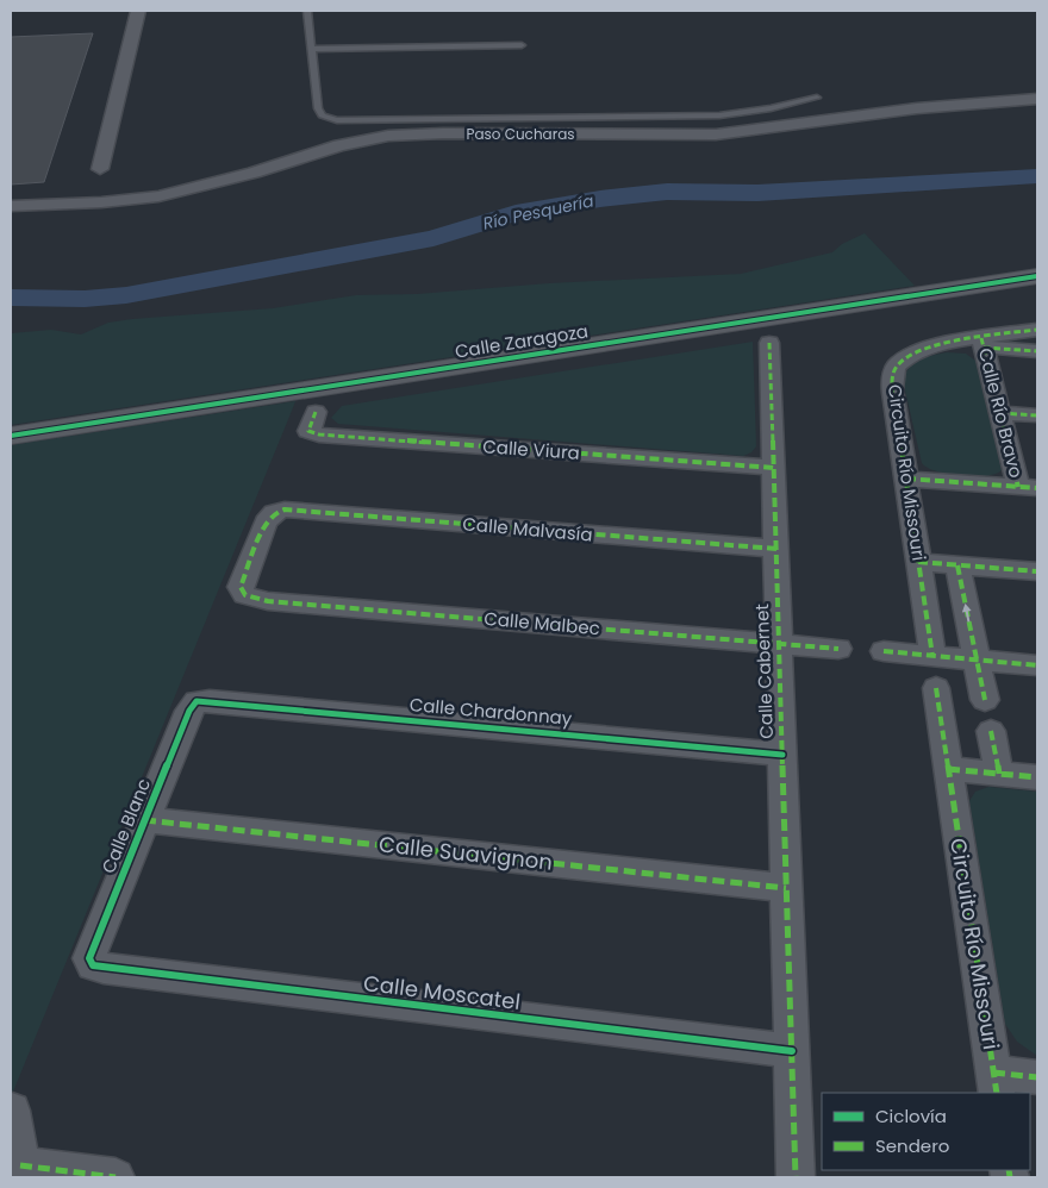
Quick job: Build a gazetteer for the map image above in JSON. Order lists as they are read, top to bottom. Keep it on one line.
{"streets":{"street":["Paso Cucharas","Calle Zaragoza","Calle Río Bravo","Calle Viura","Circuito Río Missouri","Calle Malvasía","Calle Malbec","Calle Cabernet","Calle Chardonnay","Calle Blanc","Calle Suavignon","Calle Moscatel"]},"crossings":[["Calle Zaragoza","Calle Cabernet"],["Calle Río Bravo","Circuito Río Missouri"],["Calle Viura","Calle Cabernet"],["Calle Malvasía","Calle Malbec"],["Calle Malvasía","Calle Cabernet"],["Calle Malbec","Calle Cabernet"],["Calle Cabernet","Calle Chardonnay"],["Calle Cabernet","Calle Suavignon"],["Calle Cabernet","Calle Moscatel"],["Calle Chardonnay","Calle Blanc"],["Calle Blanc","Calle Suavignon"],["Calle Blanc","Calle Moscatel"]],"water":["Río Pesquería"],"legend":["Ciclovía","Sendero"]}
